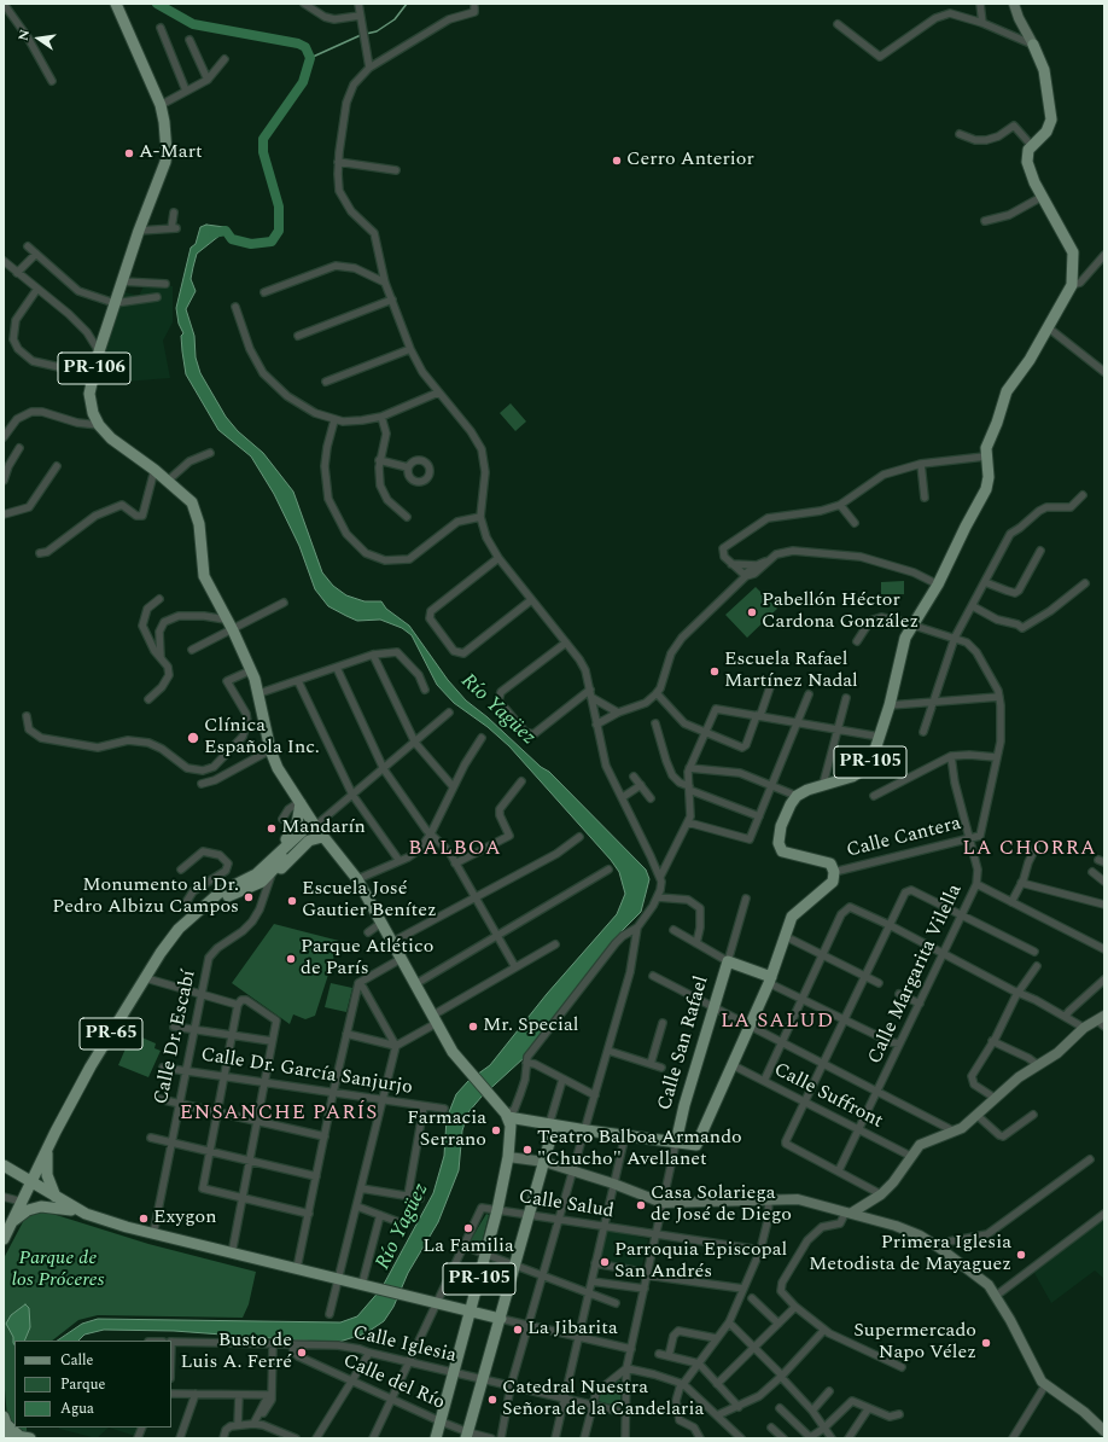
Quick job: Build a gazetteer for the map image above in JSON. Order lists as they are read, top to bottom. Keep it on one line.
{"streets":{"main road":["PR-106","PR-105","PR-65","Calle San Rafael"],"street":["Calle Cantera","Calle Margarita Vilella","Calle Dr. Escabí","Calle Dr. García Sanjurjo","Calle Suffront","Calle Salud","Calle Iglesia","Calle del Río"]},"crossings":[["PR-106","PR-105"],["PR-106","PR-65"],["PR-105","Calle Salud"],["PR-105","Calle Iglesia"],["PR-105","Calle del Río"],["Calle Cantera","Calle Margarita Vilella"],["Calle Margarita Vilella","Calle Suffront"],["PR-65","Calle Dr. Escabí"],["Calle Dr. Escabí","Calle Dr. García Sanjurjo"],["Calle San Rafael","Calle Salud"],["Calle San Rafael","Calle Iglesia"],["Calle Iglesia","Calle del Río"]],"districts":["BALBOA","LA CHORRA","LA SALUD","ENSANCHE PARÍS"],"water":["Río Yagüez"],"parks":["Parque de los Próceres"],"places":["A-Mart","Cerro Anterior","Pabellón Héctor Cardona González","Escuela Rafael Martínez Nadal","Clínica Española Inc.","Mandarín","Monumento al Dr. Pedro Albizu Campos","Escuela José Gautier Benítez","Parque Atlético de París","Mr. Special","Farmacia Serrano","Teatro Balboa Armando \"Chucho\" Avellanet","Casa Solariega de José de Diego","Exygon","La Familia","Primera Iglesia Metodista de Mayaguez","Parroquia Episcopal San Andrés","La Jibarita","Supermercado Napo Vélez","Busto de Luis A. Ferré","Catedral Nuestra Señora de la Candelaria"],"legend":["Calle","Parque","Agua"],"north":"left"}
